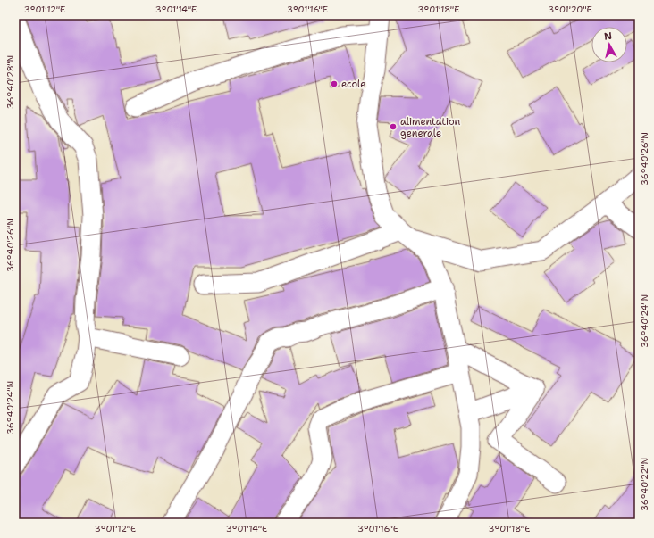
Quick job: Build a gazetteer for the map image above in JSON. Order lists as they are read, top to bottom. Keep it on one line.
{"places":["ecole","alimentation generale"],"north":"top","coordinates":["3°01'12\"E","3°01'14\"E","3°01'16\"E","3°01'18\"E","3°01'20\"E","36°40'28\"N","36°40'26\"N","36°40'24\"N","36°40'22\"N"]}
